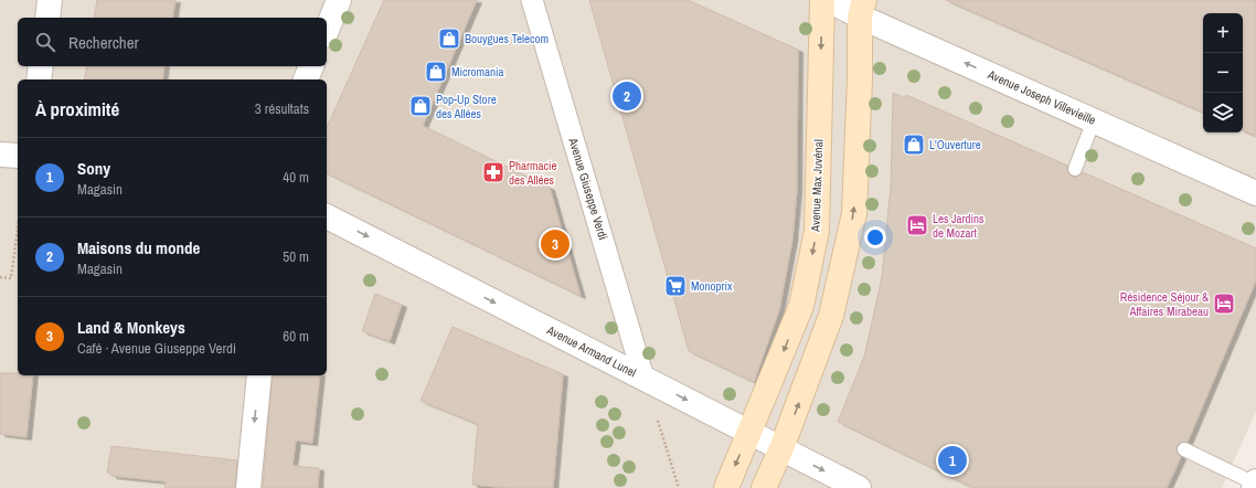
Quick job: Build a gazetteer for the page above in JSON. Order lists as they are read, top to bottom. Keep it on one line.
{"streets":{"main road":["Avenue Max Juvénal"],"street":["Avenue Joseph Villevieille","Avenue Giuseppe Verdi","Avenue Armand Lunel"]},"crossings":[["Avenue Max Juvénal","Avenue Armand Lunel"],["Avenue Giuseppe Verdi","Avenue Armand Lunel"]],"one_way":["Avenue Joseph Villevieille","Avenue Armand Lunel"],"places":{"shop":["Bouygues Telecom","Micromania","Pop-Up Store des Allées","L'Ouverture"],"pharmacy":["Pharmacie des Allées"],"hotel":["Les Jardins de Mozart","Résidence Séjour & Affaires Mirabeau"],"supermarket":["Monoprix"]},"page":{"map_buttons":["+","−"],"search":"Rechercher","pins":["2","3","1"],"heading":["À proximité","3 résultats"],"list":[{"mark":"1","name":"Sony","note":"Magasin","value":"40 m"},{"mark":"2","name":"Maisons du monde","note":"Magasin","value":"50 m"},{"mark":"3","name":"Land & Monkeys","note":"Café · Avenue Giuseppe Verdi","value":"60 m"}]}}
